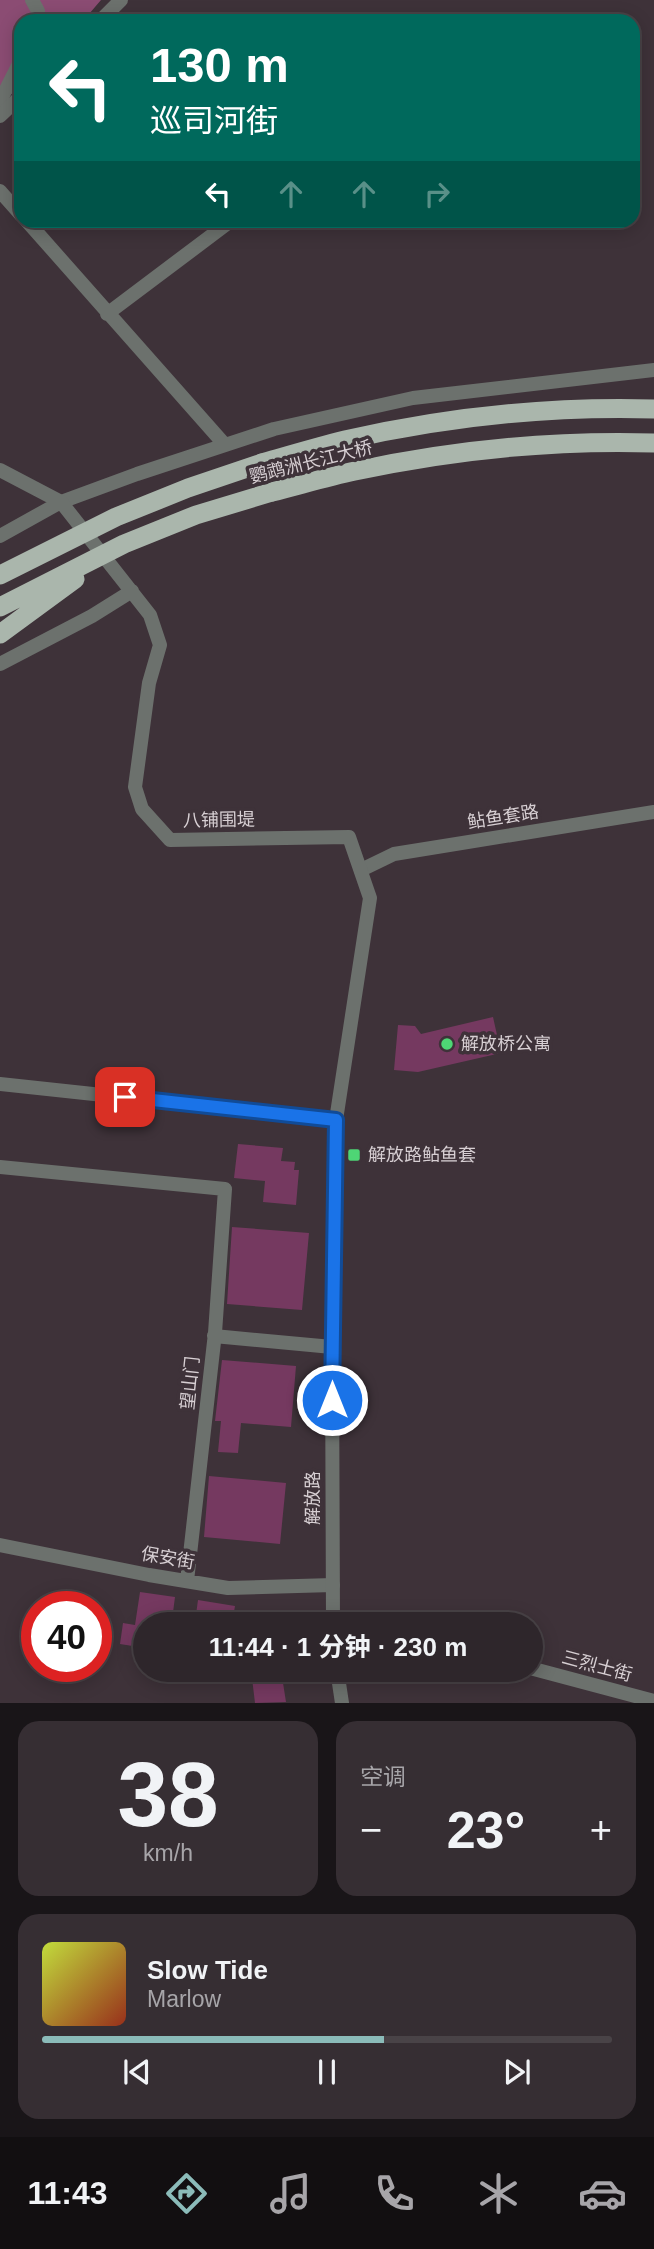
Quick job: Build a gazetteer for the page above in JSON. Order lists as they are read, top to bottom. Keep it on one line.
{"streets":{"highway":["鹦鹉洲长江大桥"],"street":["鲇鱼套路","八铺围堤","望山门","解放路","保安街","三烈士街"]},"crossings":[["鲇鱼套路","八铺围堤"],["八铺围堤","解放路"],["望山门","保安街"],["解放路","保安街"]],"places":{"other":["解放桥公寓"],"transit":["解放路鲇鱼套"]},"page":{"turn":["130 m","巡司河街"],"limit":"40","trip":"11:44 · 1 分钟 · 230 m","tile":[["38","km/h"],"空调"],"heat":["−","23°","+"],"song":["Slow Tide","Marlow"],"tabs":"11:43"}}
